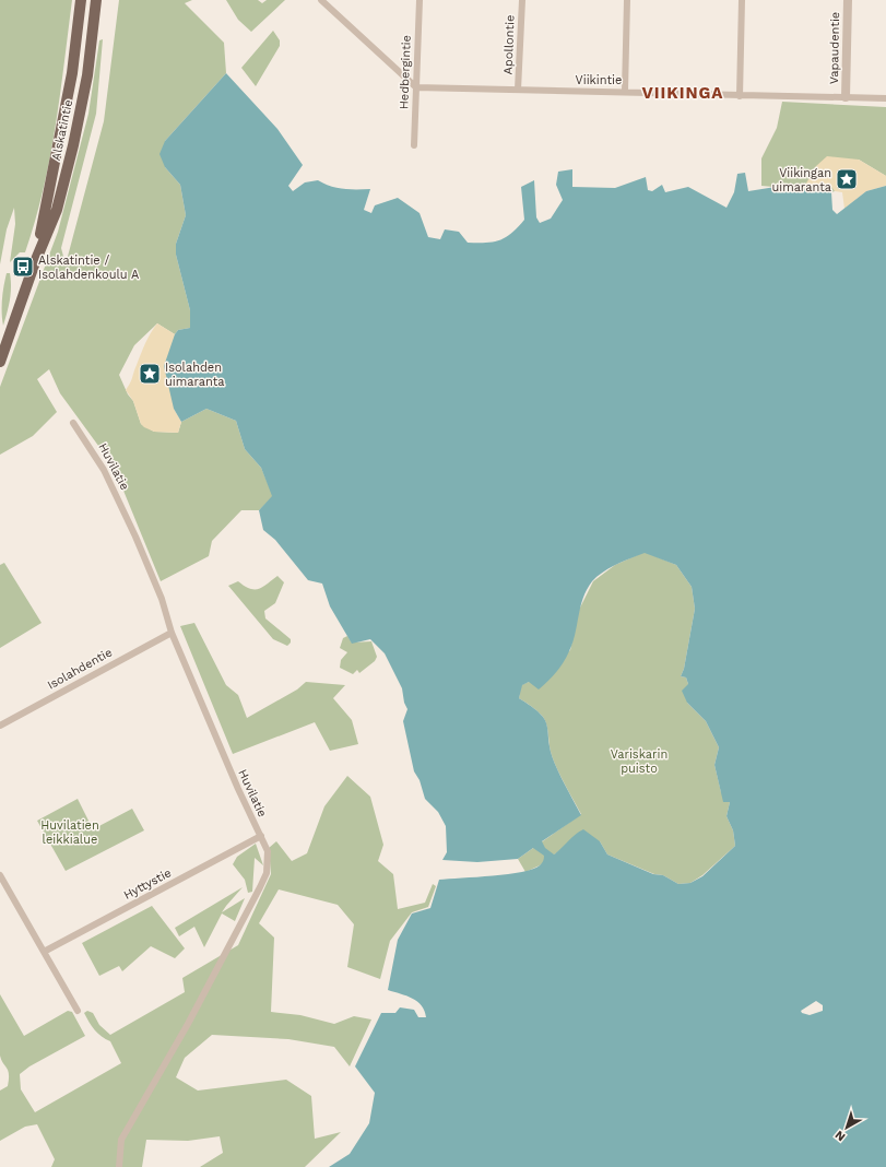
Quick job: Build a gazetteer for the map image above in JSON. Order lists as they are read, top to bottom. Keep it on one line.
{"streets":{"main road":["Alskatintie"],"street":["Apollontie","Vapaudentie","Hedbergintie","Viikintie","Huvilatie","Isolahdentie","Hyttystie"]},"crossings":[["Apollontie","Viikintie"],["Vapaudentie","Viikintie"],["Hedbergintie","Viikintie"],["Huvilatie","Isolahdentie"],["Huvilatie","Hyttystie"]],"districts":["VIIKINGA"],"parks":["Variskarin puisto","Huvilatien leikkialue"],"places":{"place":["Viikingan uimaranta","Isolahden uimaranta"],"bus stop":["Alskatintie / Isolahdenkoulu A"]},"north":"bottom left"}
